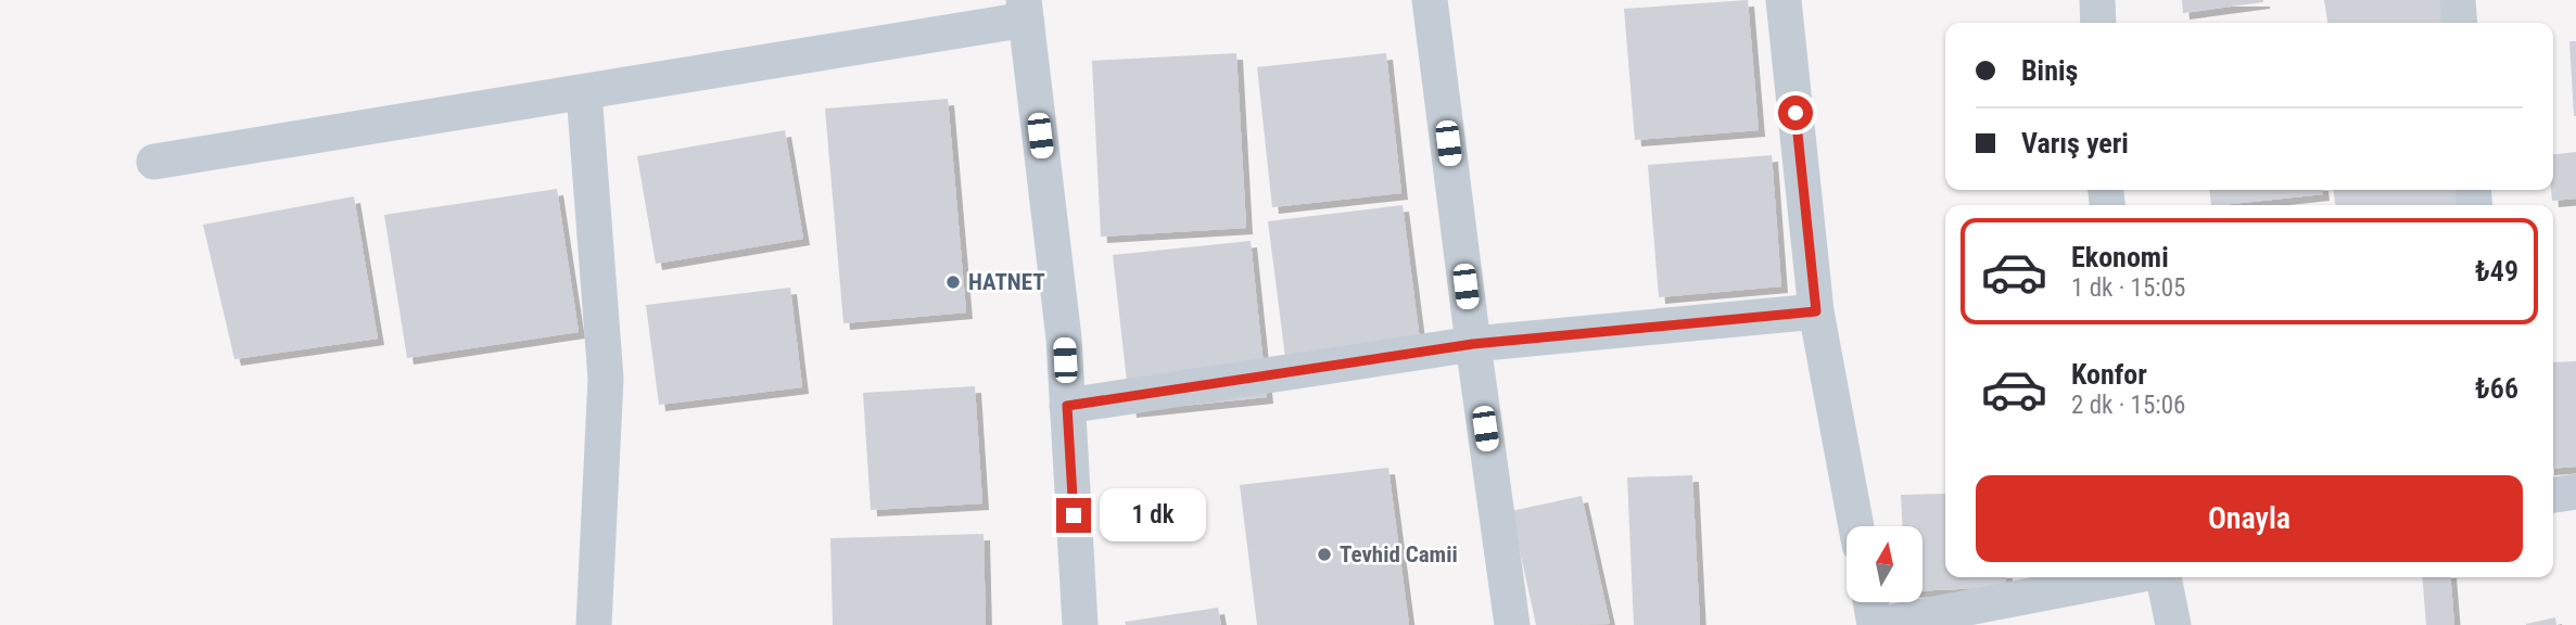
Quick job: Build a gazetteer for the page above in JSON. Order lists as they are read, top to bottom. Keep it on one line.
{"places":["HATNET","Tevhid Camii"],"north":"top","page":{"banner":["Biniş","Varış yeri"],"list":[{"name":"Ekonomi","note":"1 dk · 15:05","value":"₺49"},{"name":"Konfor","note":"2 dk · 15:06","value":"₺66"}],"buttons":"Onayla","bubble":"1 dk"}}
